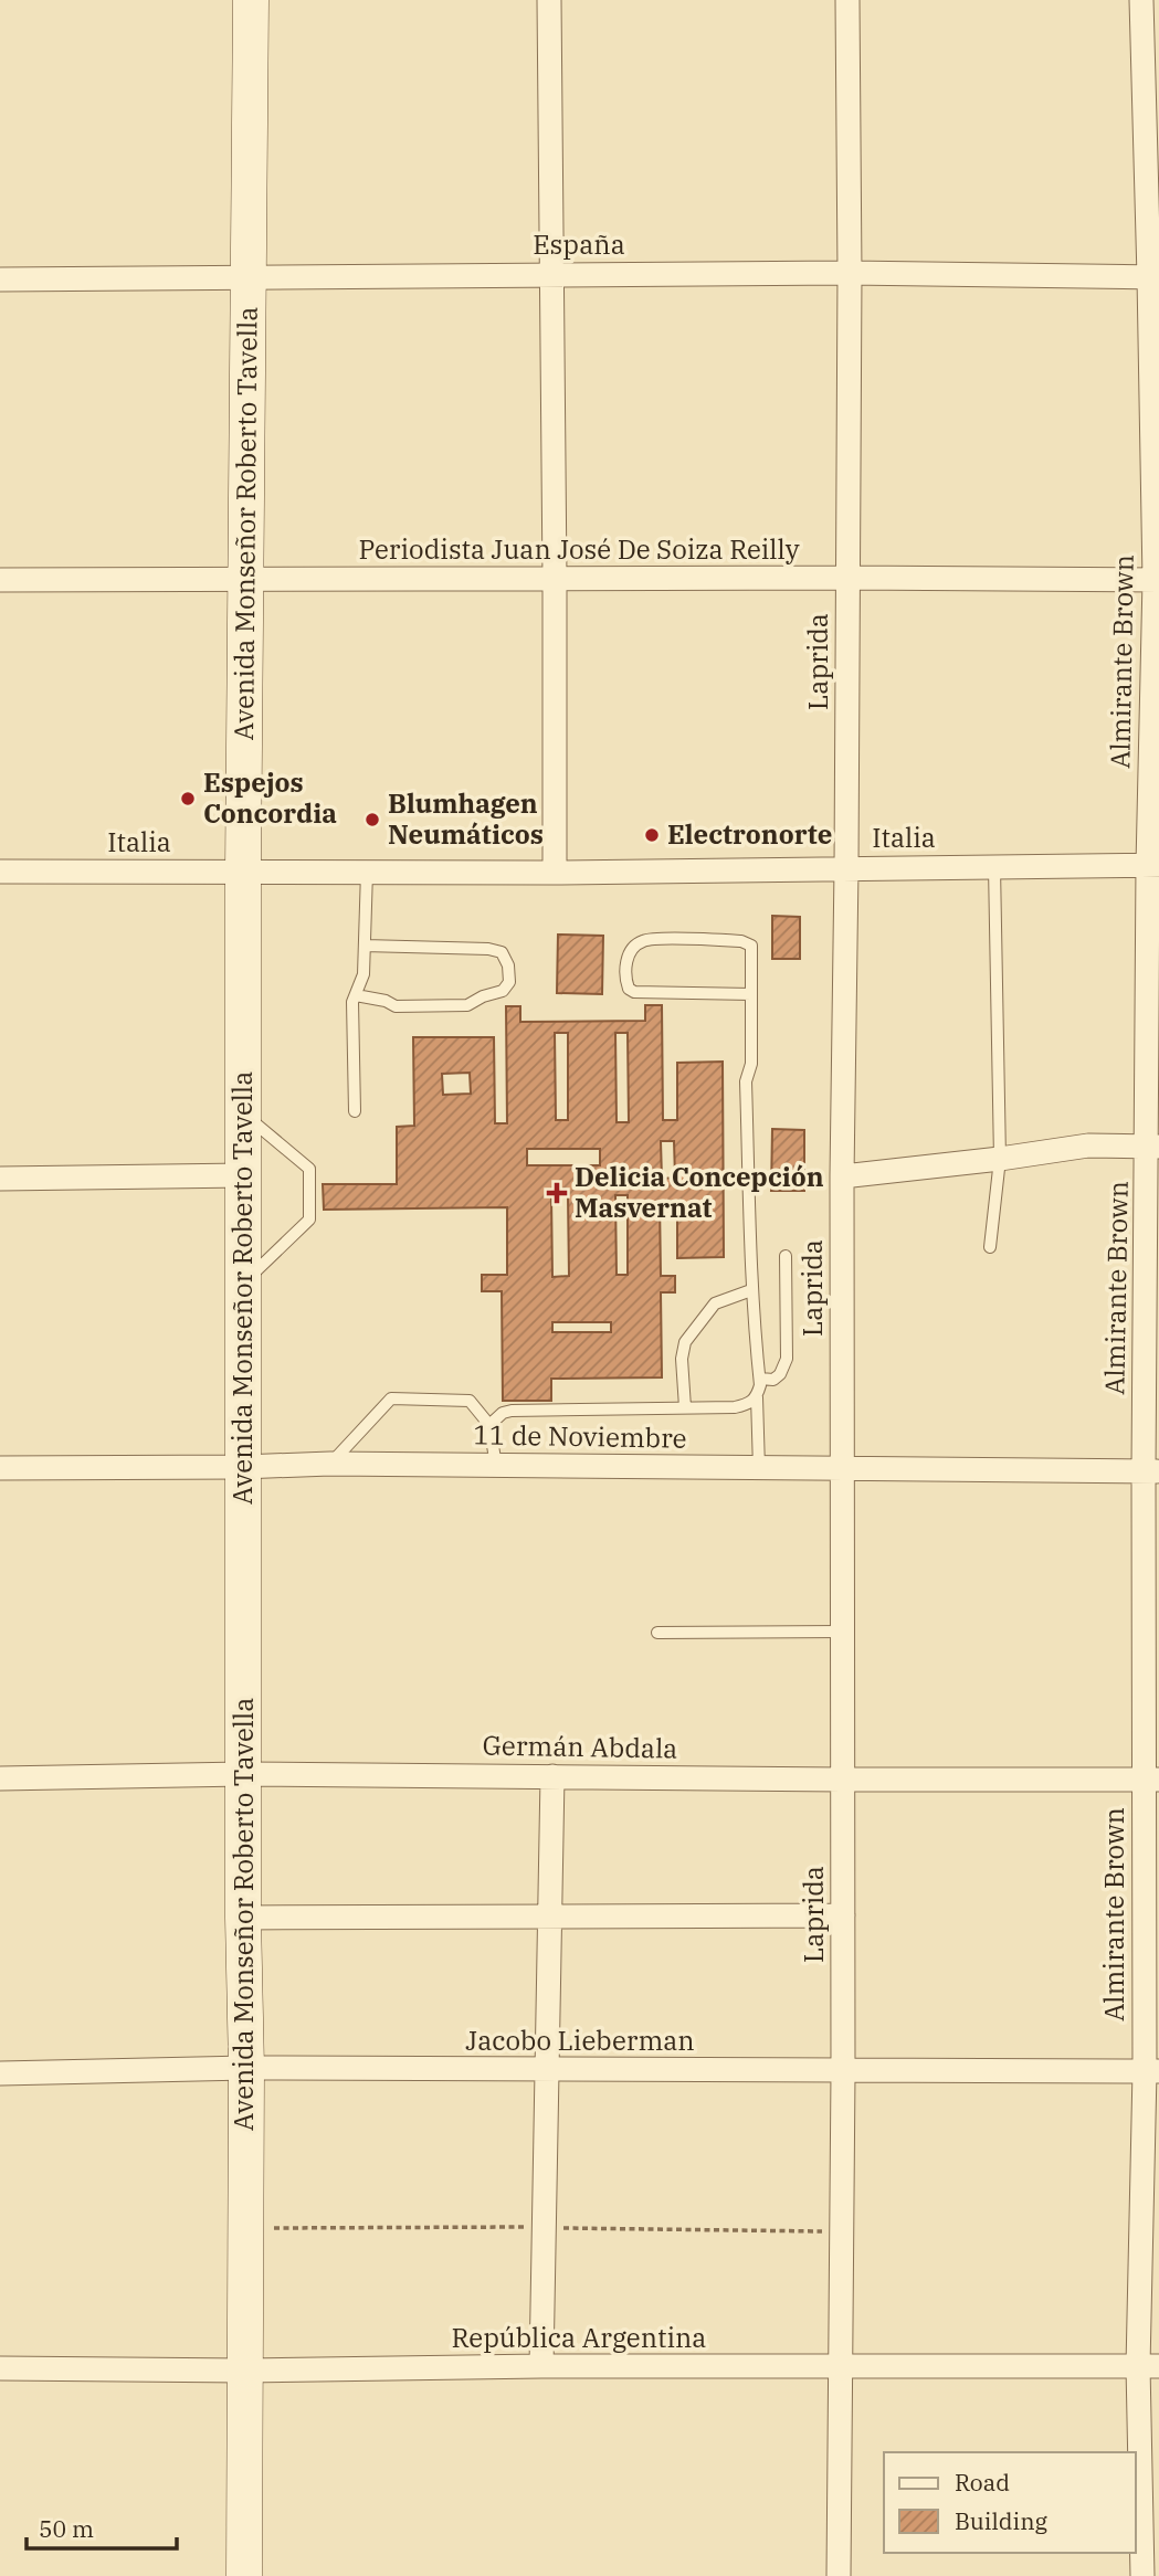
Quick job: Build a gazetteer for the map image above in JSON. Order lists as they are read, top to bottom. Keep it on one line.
{"streets":{"main road":["Avenida Monseñor Roberto Tavella"],"street":["España","Periodista Juan José De Soiza Reilly","Laprida","Almirante Brown","Italia","11 de Noviembre","Germán Abdala","Jacobo Lieberman","República Argentina"]},"crossings":[["España","Avenida Monseñor Roberto Tavella"],["España","Laprida"],["España","Almirante Brown"],["Avenida Monseñor Roberto Tavella","Periodista Juan José De Soiza Reilly"],["Avenida Monseñor Roberto Tavella","Italia"],["Avenida Monseñor Roberto Tavella","11 de Noviembre"],["Avenida Monseñor Roberto Tavella","Germán Abdala"],["Avenida Monseñor Roberto Tavella","Jacobo Lieberman"],["Avenida Monseñor Roberto Tavella","República Argentina"],["Periodista Juan José De Soiza Reilly","Laprida"],["Periodista Juan José De Soiza Reilly","Almirante Brown"],["Laprida","Italia"],["Laprida","11 de Noviembre"],["Laprida","Germán Abdala"],["Laprida","Jacobo Lieberman"],["Laprida","República Argentina"],["Almirante Brown","Italia"],["Almirante Brown","11 de Noviembre"],["Almirante Brown","Germán Abdala"],["Almirante Brown","Jacobo Lieberman"],["Almirante Brown","República Argentina"]],"places":{"other":["Espejos Concordia","Blumhagen Neumáticos","Electronorte"],"health":["Delicia Concepción Masvernat"]},"legend":["Road","Building"],"scale_bar":"50 m"}
